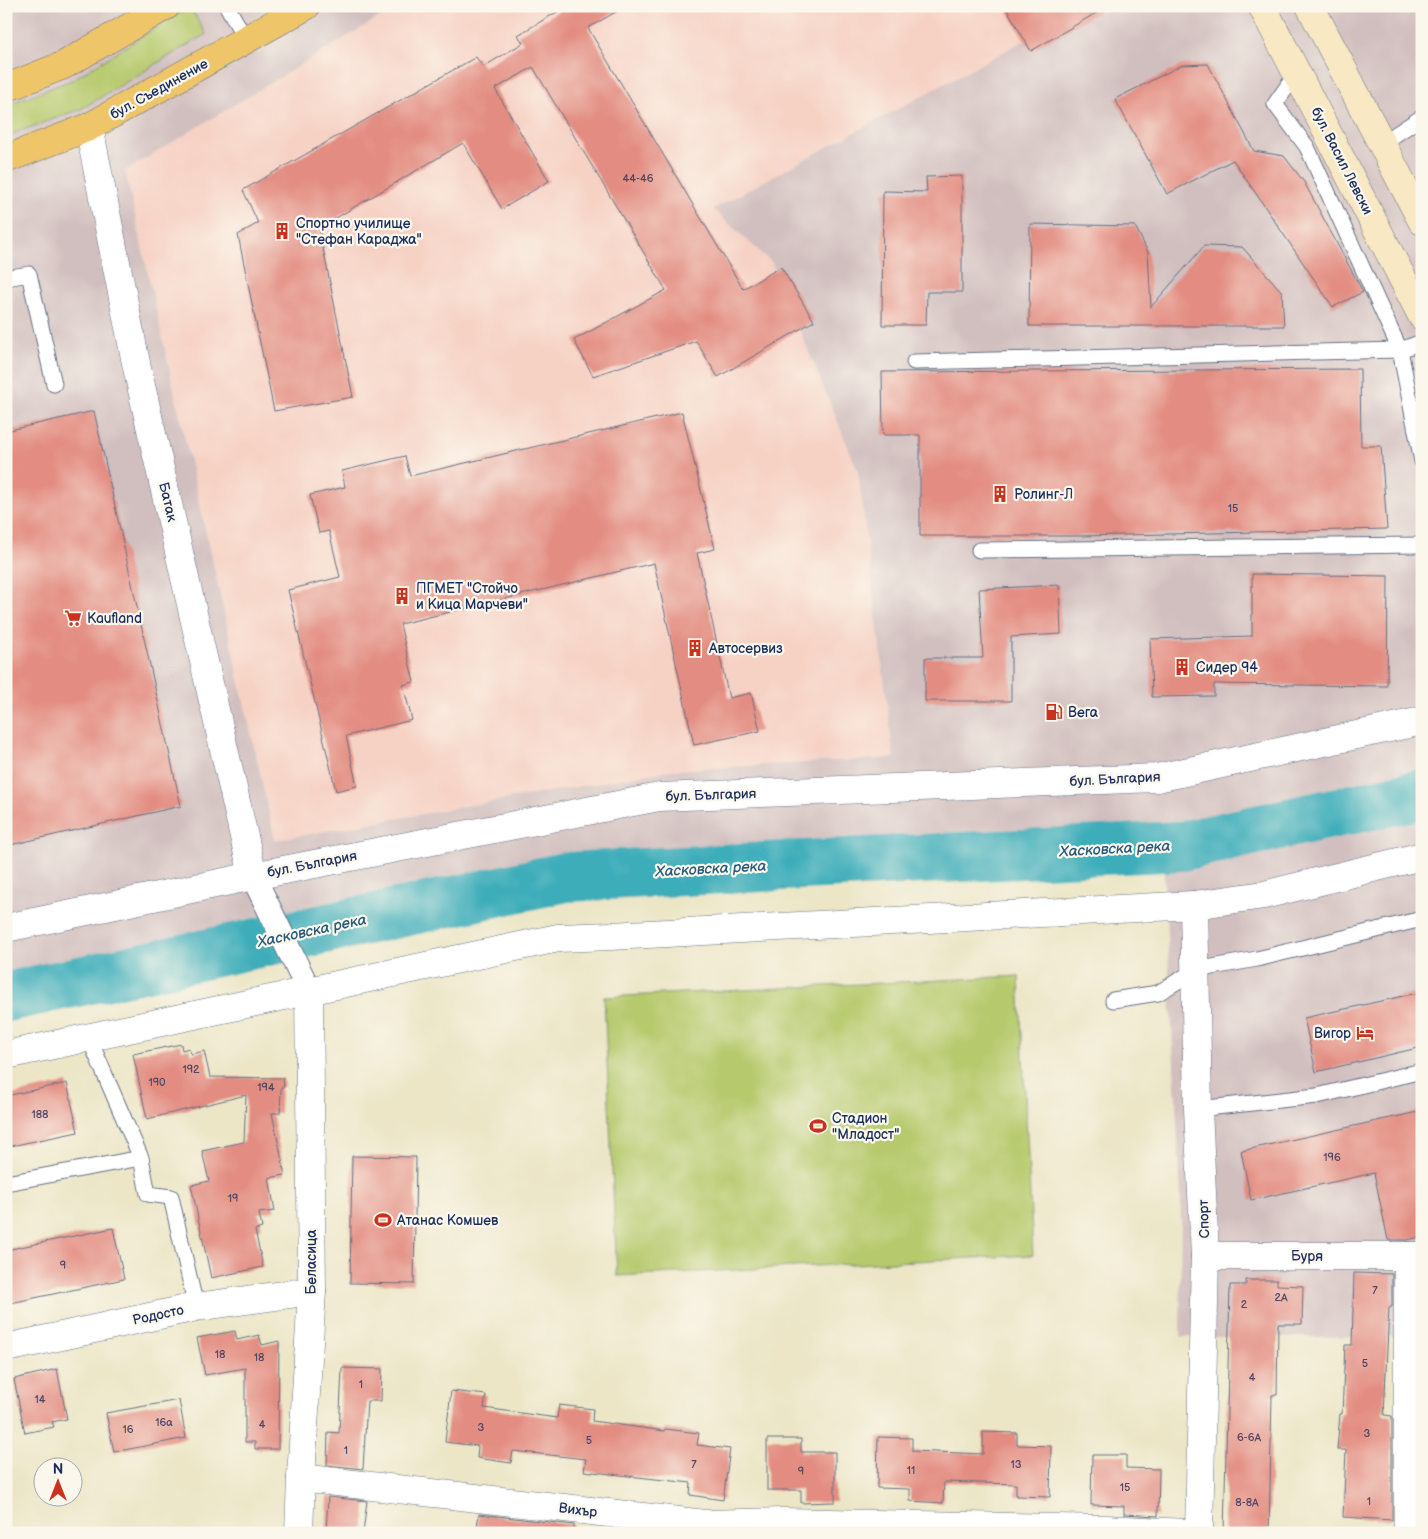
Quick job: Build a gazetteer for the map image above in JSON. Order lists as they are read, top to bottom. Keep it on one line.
{"streets":{"main road":["бул. Съединение","бул. Васил Левски"],"street":["Батак","бул. България","Спорт","Буря","Беласица","Родосто","Вихър"]},"crossings":[["бул. Съединение","Батак"],["Батак","бул. България"],["Спорт","Буря"],["Беласица","Родосто"],["Беласица","Вихър"]],"water":["Хасковска река"],"places":{"building":["Спортно училище \"Стефан Караджа\"","Ролинг-Л","ПГМЕТ \"Стойчо и Кица Марчеви\"","Автосервиз","Сидер 94"],"supermarket":["Kaufland"],"fuel station":["Вега"],"hotel":["Вигор"],"sports":["Стадион \"Младост\"","Атанас Комшев"]},"house_numbers":["44-46","15","192","190","194","188","196","19","9","7","2А","2","18","18","5","4","1","14","16а","4","3","16","3","6-6А","5","1","7","13","11","9","15","1","8-8А"],"north":"top"}
